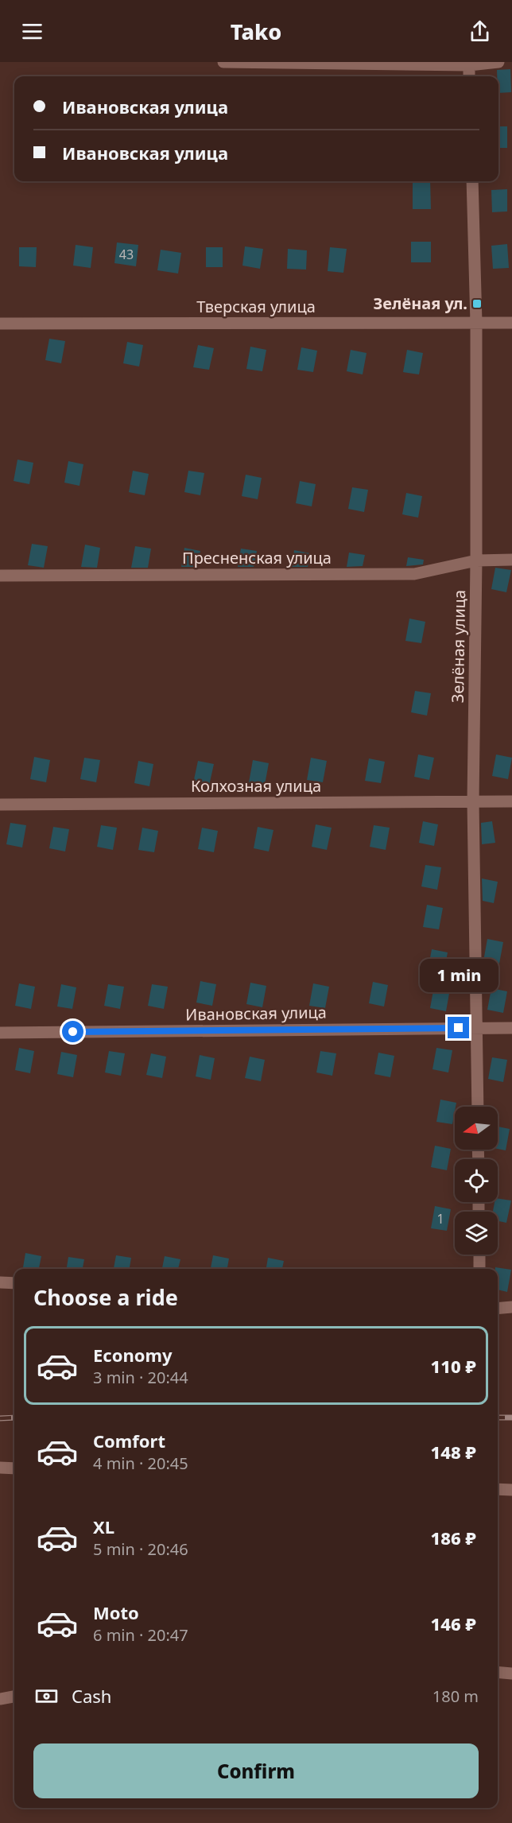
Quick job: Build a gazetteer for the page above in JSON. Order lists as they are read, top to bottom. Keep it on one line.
{"streets":{"street":["Тверская улица","Пресненская улица","Зелёная улица","Колхозная улица","Ивановская улица"]},"crossings":[["Тверская улица","Зелёная улица"],["Пресненская улица","Зелёная улица"],["Зелёная улица","Колхозная улица"],["Зелёная улица","Ивановская улица"]],"places":{"transit":["Зелёная ул."]},"house_numbers":["43","1"],"north":"left","page":{"header":"Tako","banner":["Ивановская улица","Ивановская улица"],"bubble":"1 min","heading":"Choose a ride","list":[{"name":"Economy","note":"3 min · 20:44","value":"110 ₽"},{"name":"Comfort","note":"4 min · 20:45","value":"148 ₽"},{"name":"XL","note":"5 min · 20:46","value":"186 ₽"},{"name":"Moto","note":"6 min · 20:47","value":"146 ₽"}],"pay":["Cash","180 m"],"buttons":"Confirm"}}
